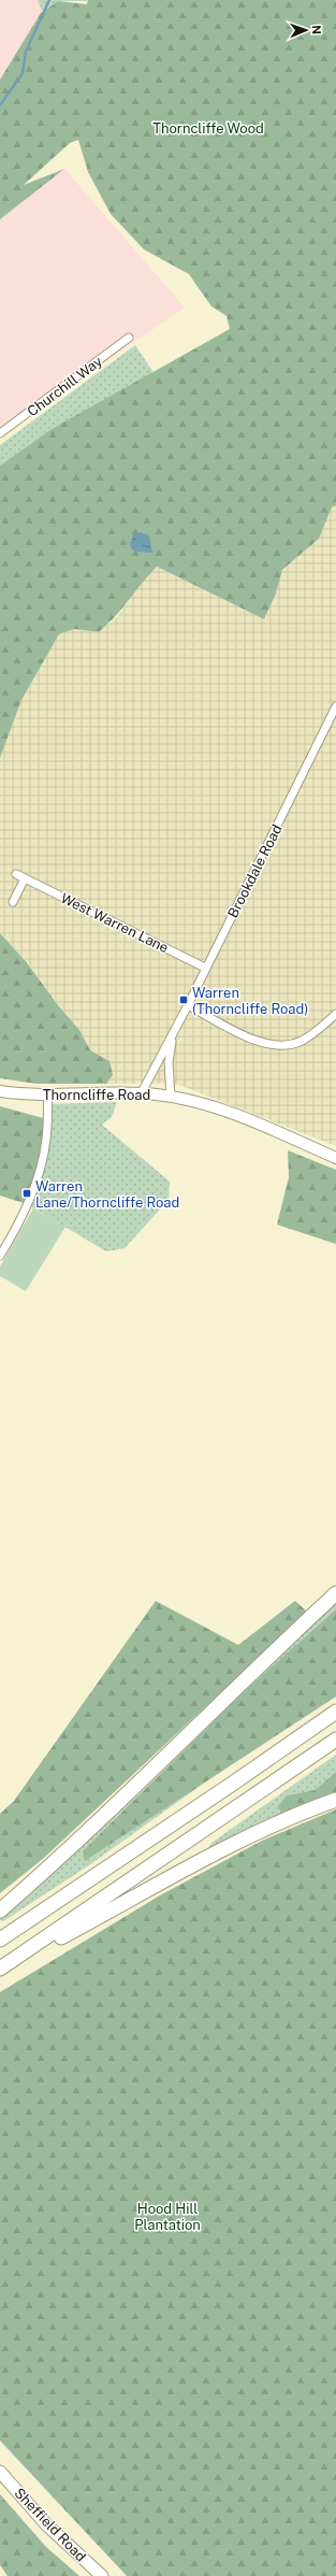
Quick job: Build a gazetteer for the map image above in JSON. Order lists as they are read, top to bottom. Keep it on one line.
{"streets":{"main road":["Sheffield Road"],"street":["Churchill Way","Brookdale Road","West Warren Lane","Thorncliffe Road"]},"crossings":[["Brookdale Road","West Warren Lane"],["Brookdale Road","Thorncliffe Road"]],"parks":["Thorncliffe Wood","Hood Hill Plantation"],"places":{"transit":["Warren (Thorncliffe Road)","Warren Lane/Thorncliffe Road"]},"north":"right"}
